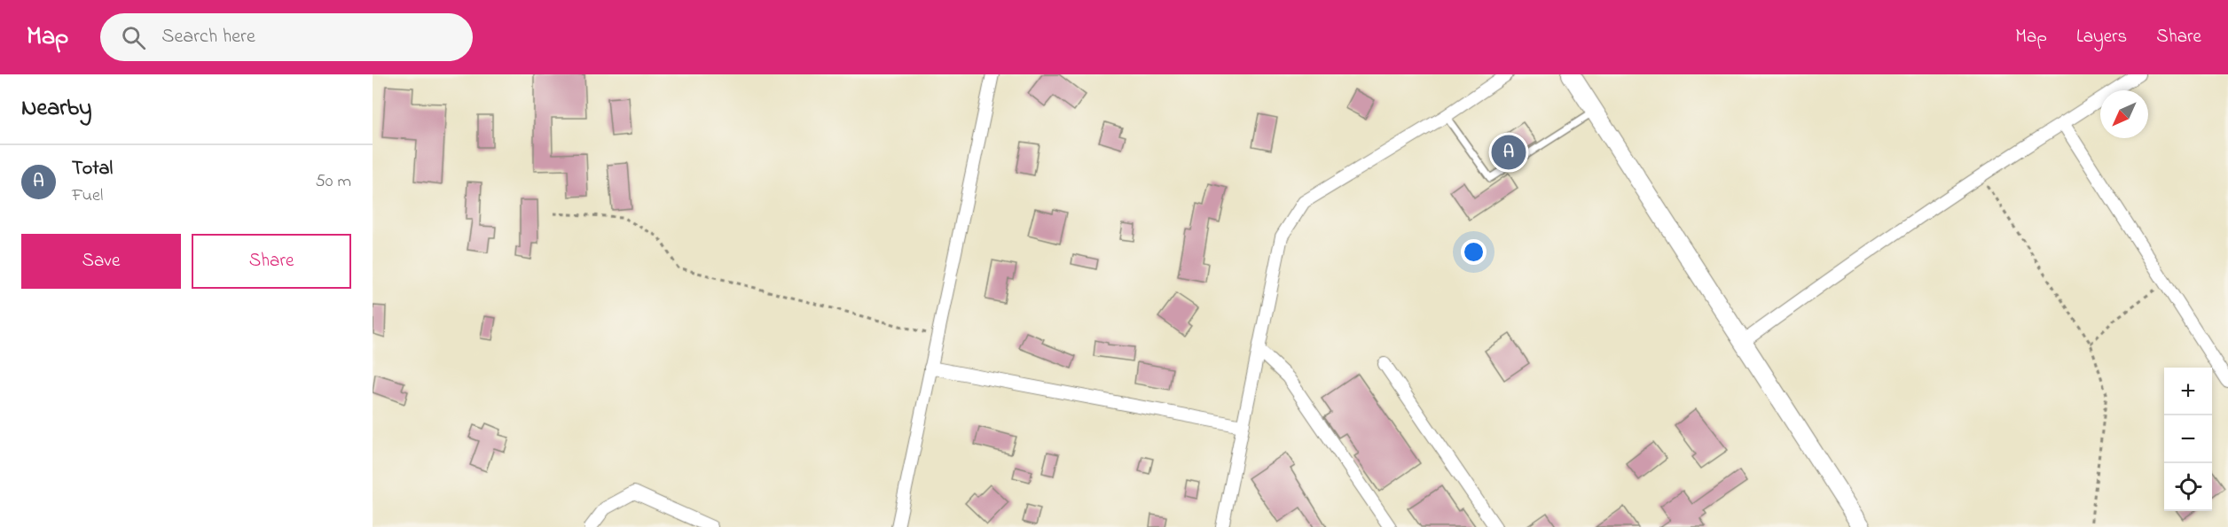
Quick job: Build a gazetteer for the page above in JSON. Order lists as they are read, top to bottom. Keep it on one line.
{"north":"bottom left","page":{"header":"Map","search":"Search here","nav":["Map","Layers","Share"],"heading":"Nearby","pins":"A","list":[{"mark":"A","name":"Total","note":"Fuel","value":"50 m"}],"buttons":["Save","Share"],"map_buttons":["+","−"]}}
